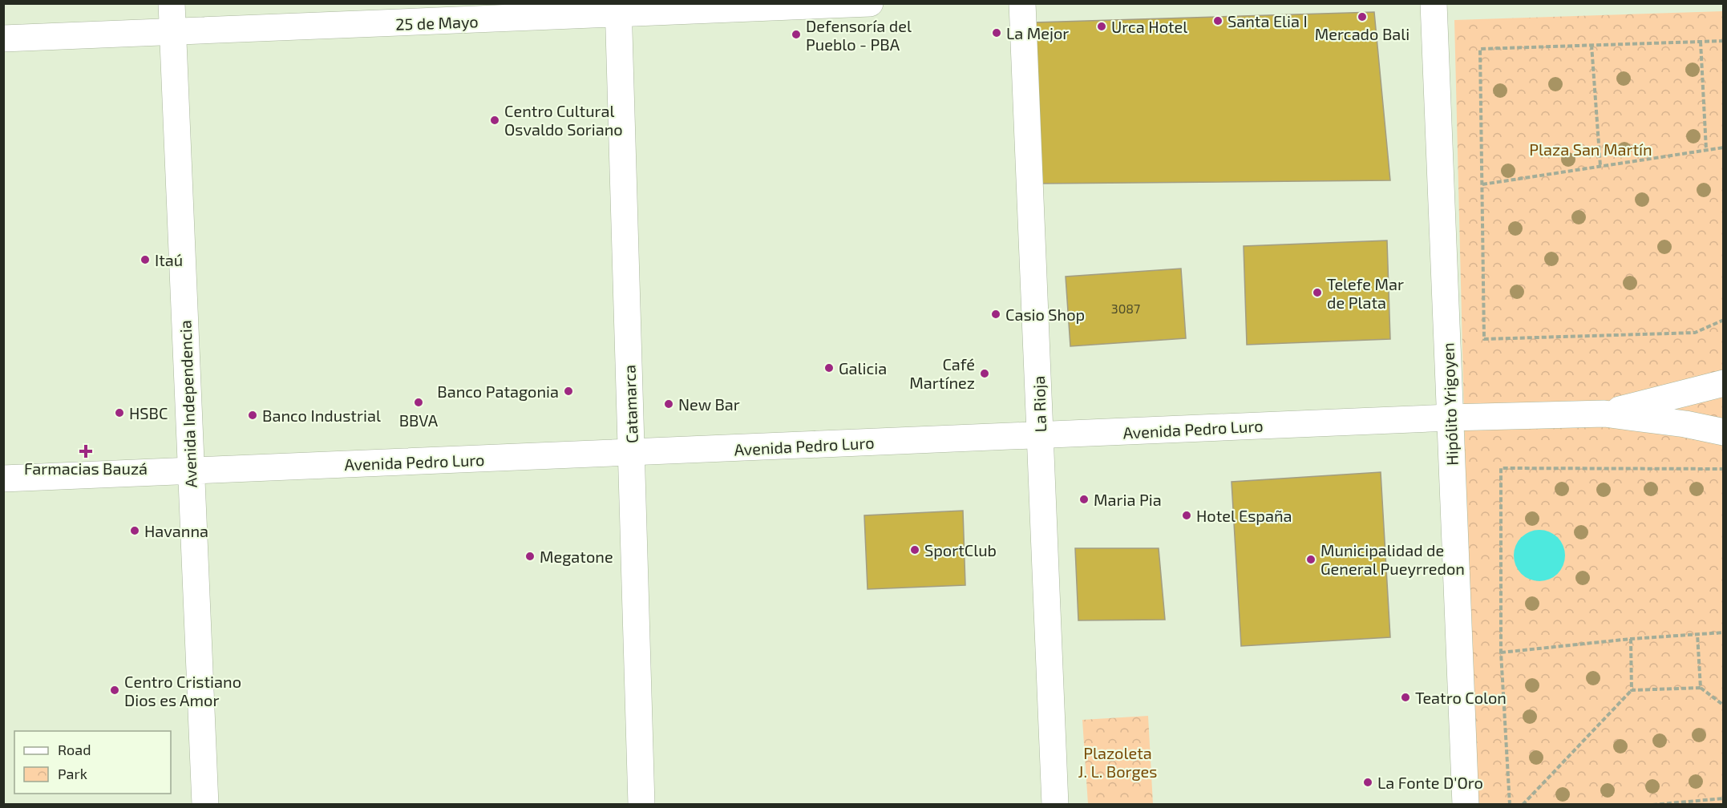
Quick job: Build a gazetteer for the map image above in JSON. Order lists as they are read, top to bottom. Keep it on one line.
{"streets":{"street":["25 de Mayo","Avenida Independencia","Catamarca","La Rioja","Hipólito Yrigoyen","Avenida Pedro Luro"]},"crossings":[["25 de Mayo","Avenida Independencia"],["25 de Mayo","Catamarca"],["Avenida Independencia","Avenida Pedro Luro"],["Catamarca","Avenida Pedro Luro"],["La Rioja","Avenida Pedro Luro"],["Hipólito Yrigoyen","Avenida Pedro Luro"]],"parks":["Plaza San Martín","Plazoleta J. L. Borges"],"places":{"other":["Mercado Bali","Santa Elia I","Urca Hotel","La Mejor","Defensoría del Pueblo - PBA","Centro Cultural Osvaldo Soriano","Itaú","Telefe Mar de Plata","Casio Shop","Galicia","Café Martínez","Banco Patagonia","BBVA","New Bar","HSBC","Banco Industrial","Maria Pia","Hotel España","Havanna","SportClub","Megatone","Municipalidad de General Pueyrredon","Centro Cristiano Dios es Amor","Teatro Colon","La Fonte D'Oro"],"health":["Farmacias Bauzá"]},"house_numbers":["3087"],"legend":["Road","Park"]}
